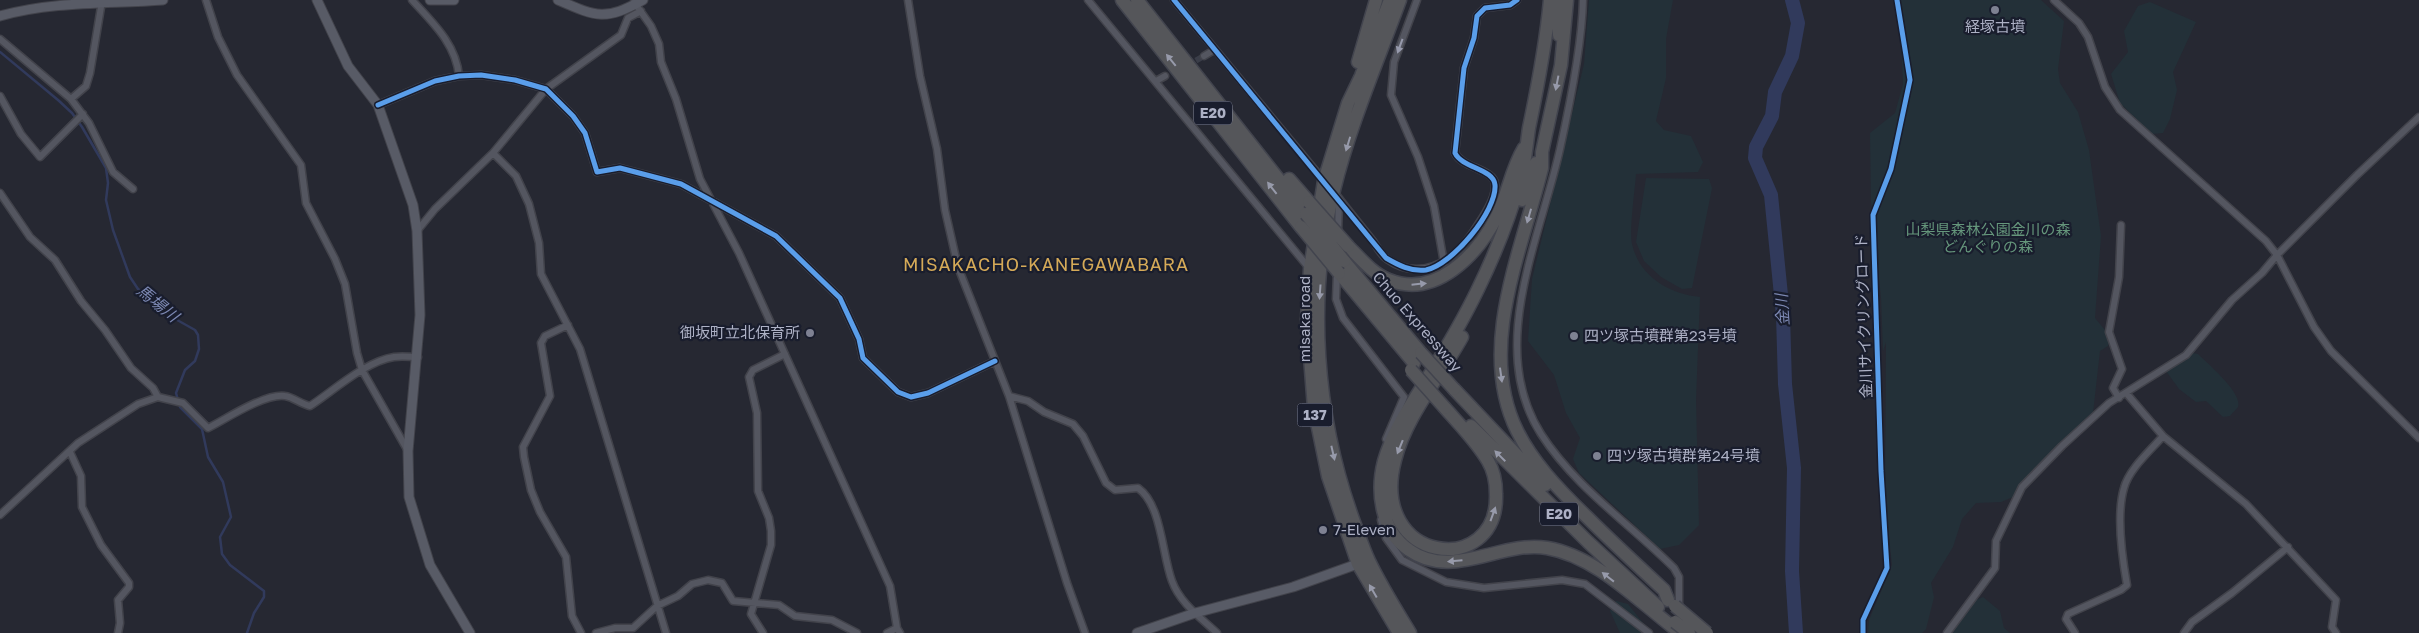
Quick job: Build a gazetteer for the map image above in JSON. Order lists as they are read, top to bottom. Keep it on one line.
{"streets":{"highway":["E20","misaka road","Chuo Expressway","137"],"cycle path":["金川サイクリングロード"]},"districts":["MISAKACHO-KANEGAWABARA"],"water":["馬場川","金川"],"parks":["山梨県森林公園金川の森 どんぐりの森"],"places":["経塚古墳","御坂町立北保育所","四ツ塚古墳群第23号墳","四ツ塚古墳群第24号墳","7-Eleven"]}
